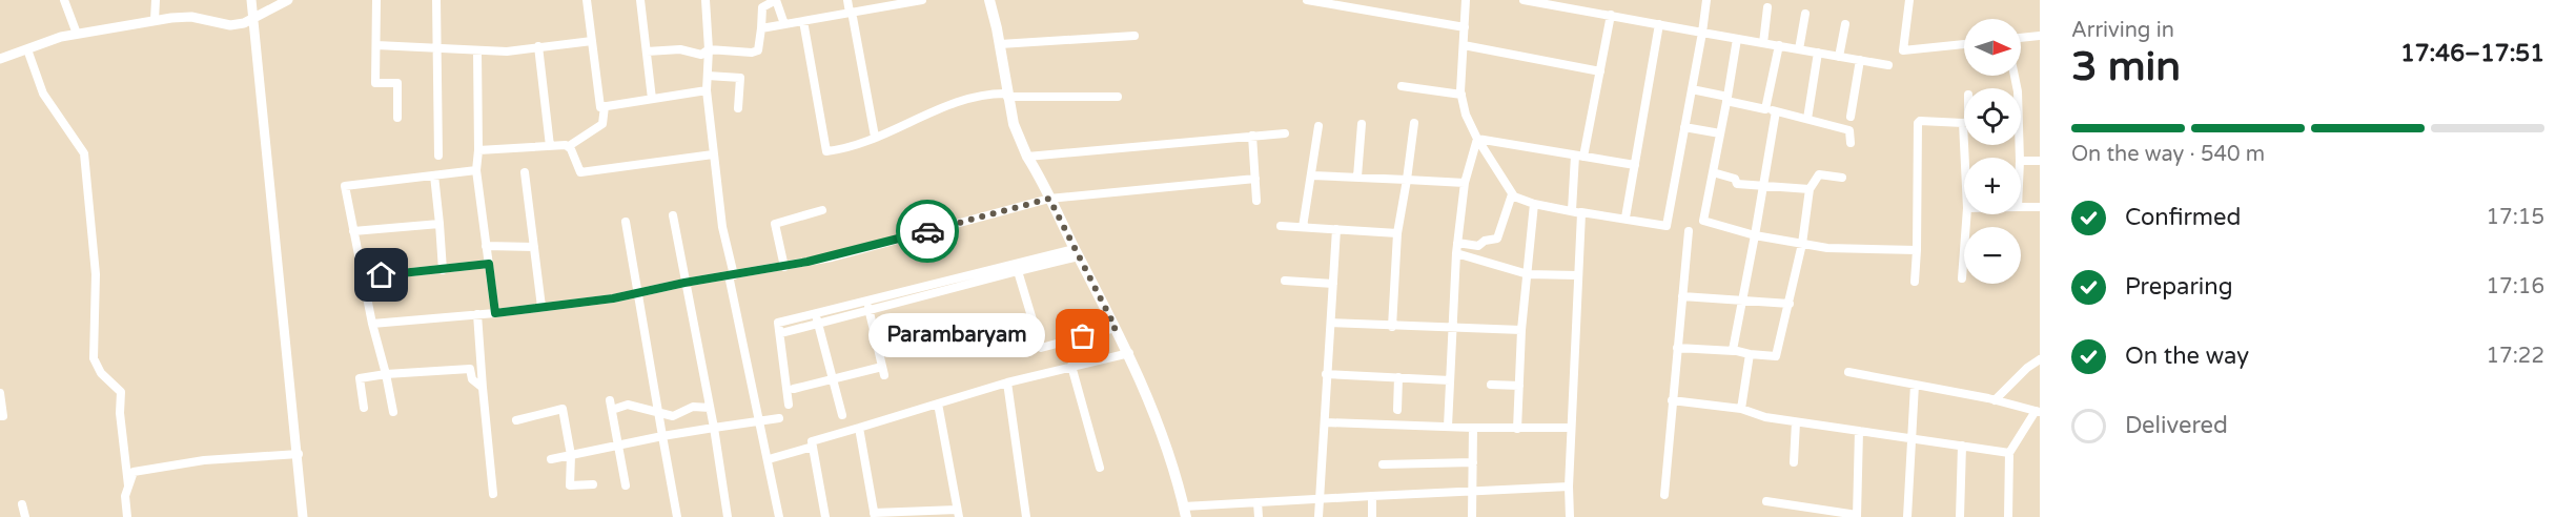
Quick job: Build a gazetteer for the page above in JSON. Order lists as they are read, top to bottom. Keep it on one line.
{"places":["Parambaryam"],"north":"right","page":{"heading":["3 min","Arriving in","17:46–17:51"],"map_buttons":["+","−"],"bar":"On the way · 540 m","list":[["Confirmed","17:15"],["Preparing","17:16"],["On the way","17:22"],"Delivered"],"bubble":"Parambaryam"}}
